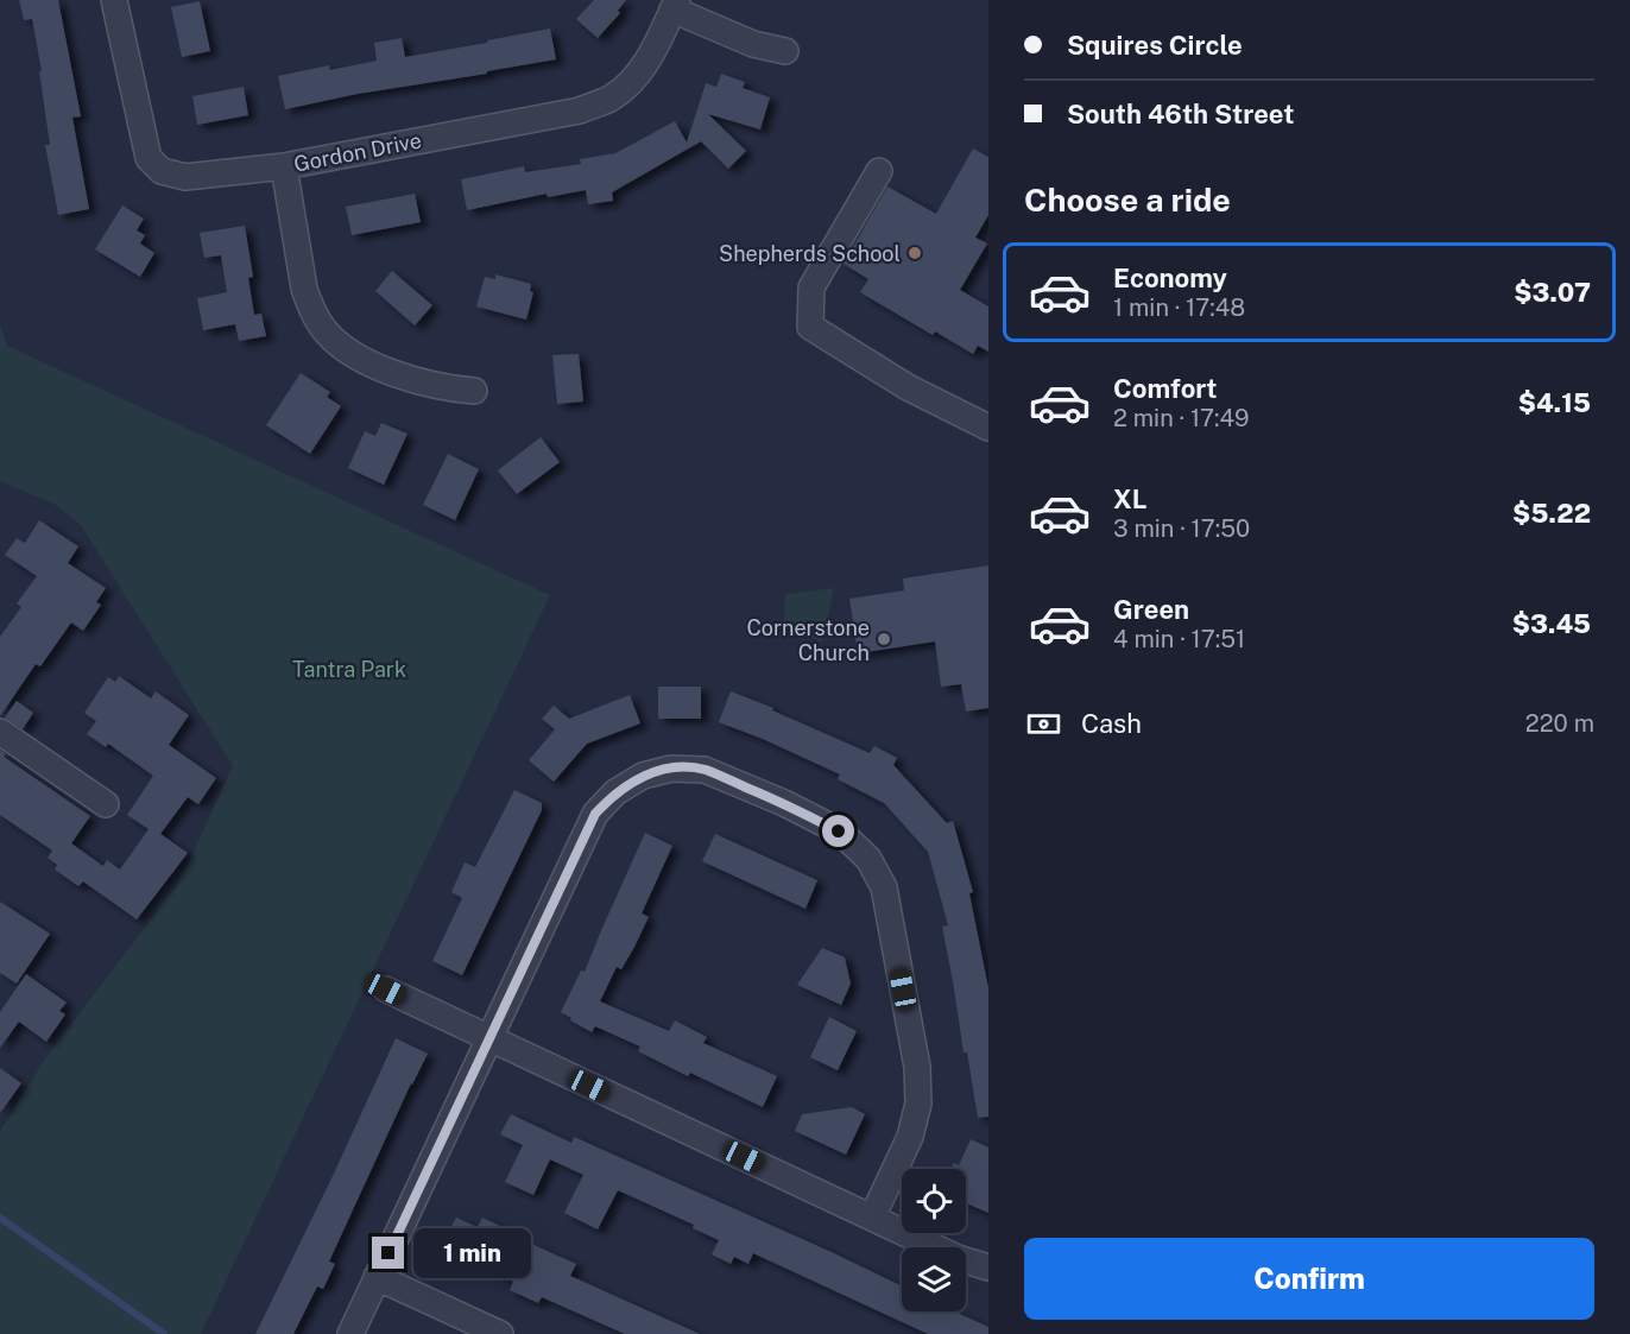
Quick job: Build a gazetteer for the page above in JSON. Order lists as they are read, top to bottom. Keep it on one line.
{"streets":{"street":["Gordon Drive"]},"parks":["Tantra Park"],"places":["Shepherds School","Cornerstone Church"],"page":{"banner":["Squires Circle","South 46th Street"],"heading":"Choose a ride","list":[{"name":"Economy","note":"1 min · 17:48","value":"$3.07"},{"name":"Comfort","note":"2 min · 17:49","value":"$4.15"},{"name":"XL","note":"3 min · 17:50","value":"$5.22"},{"name":"Green","note":"4 min · 17:51","value":"$3.45"}],"pay":["Cash","220 m"],"buttons":"Confirm","bubble":"1 min"}}
